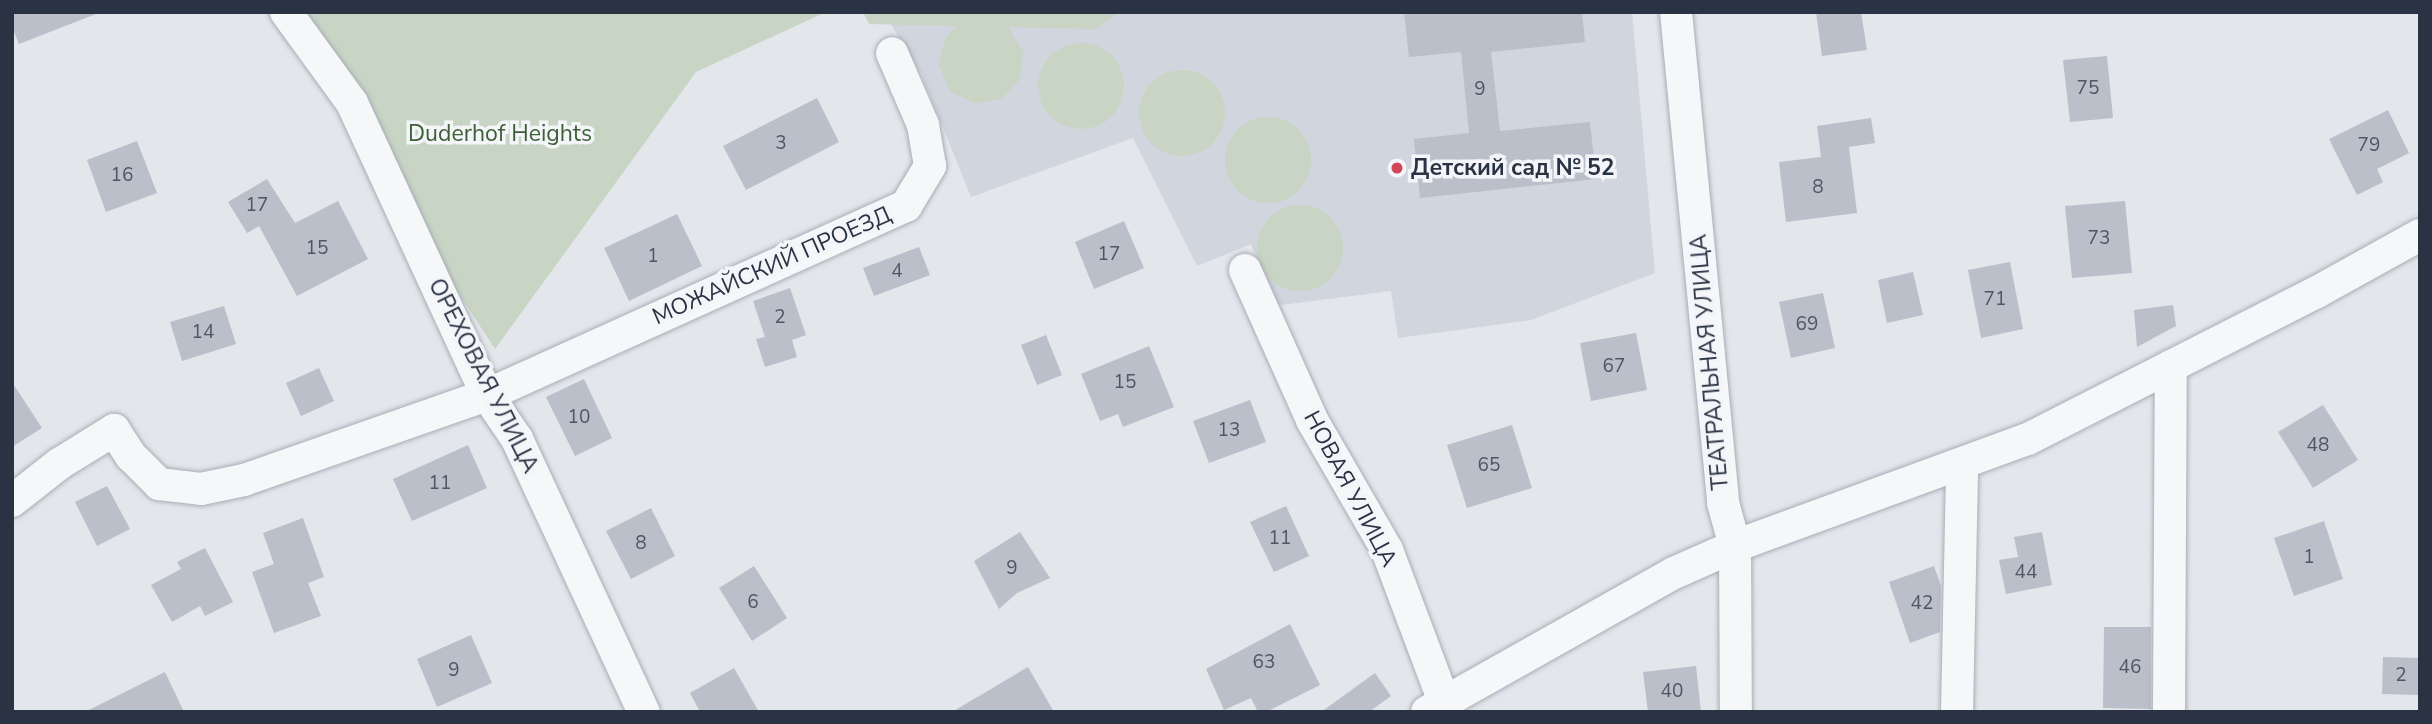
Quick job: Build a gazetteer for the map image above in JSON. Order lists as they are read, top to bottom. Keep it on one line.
{"streets":{"street":["МОЖАЙСКИЙ ПРОЕЗД","ТЕАТРАЛЬНАЯ УЛИЦА","ОРЕХОВАЯ УЛИЦА","НОВАЯ УЛИЦА"]},"crossings":[["МОЖАЙСКИЙ ПРОЕЗД","ОРЕХОВАЯ УЛИЦА"]],"parks":["Duderhof Heights"],"places":["Детский сад № 52"],"house_numbers":["75","9","3","79","16","8","17","73","15","17","1","4","71","2","69","14","67","15","10","13","48","65","11","11","8","1","9","44","6","42","63","46","9","2","40"]}
